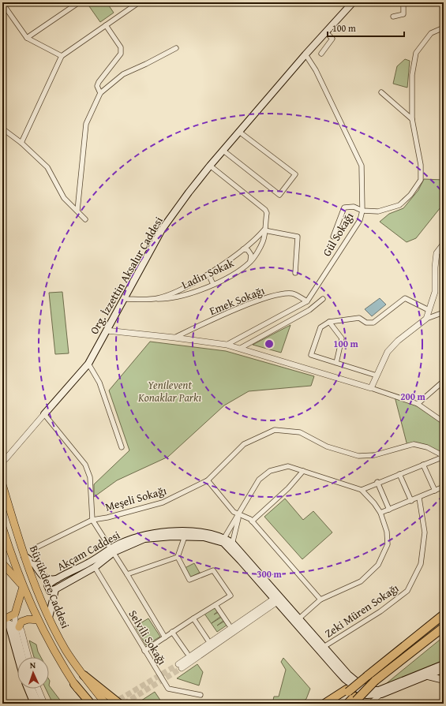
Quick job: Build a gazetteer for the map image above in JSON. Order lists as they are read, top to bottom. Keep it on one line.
{"streets":{"main road":["Org. İzzettin Aksalur Caddesi","Akçam Caddesi","Büyükdere Caddesi"],"street":["Gül Sokağı","Ladin Sokak","Emek Sokağı","Meşeli Sokağı","Zeki Müren Sokağı","Selvili Sokağı"]},"crossings":[["Gül Sokağı","Org. İzzettin Aksalur Caddesi"],["Gül Sokağı","Emek Sokağı"],["Ladin Sokak","Org. İzzettin Aksalur Caddesi"],["Akçam Caddesi","Zeki Müren Sokağı"],["Akçam Caddesi","Selvili Sokağı"]],"parks":["Yenilevent Konaklar Parkı"],"scale_bar":"100 m","north":"top","rings":["100 m","200 m","300 m"]}
